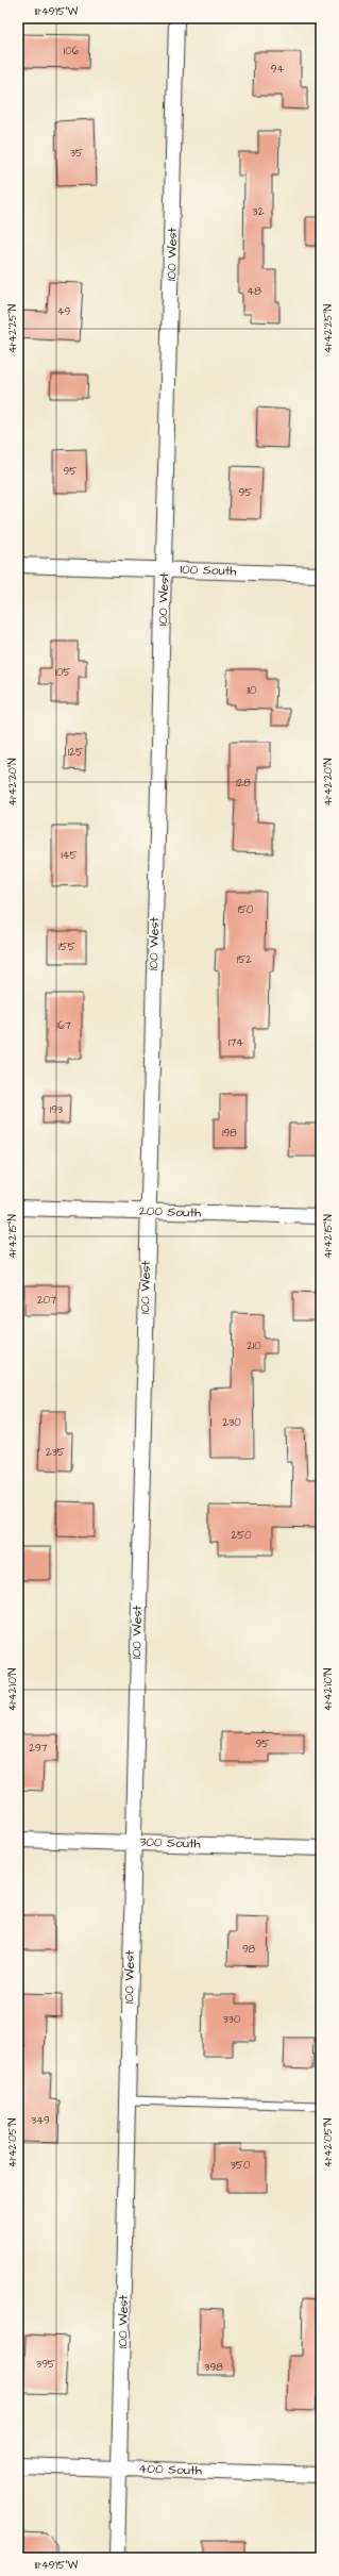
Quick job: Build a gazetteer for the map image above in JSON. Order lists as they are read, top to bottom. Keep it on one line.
{"streets":{"street":["100 West","100 South","200 South","300 South","400 South"]},"crossings":[["100 West","100 South"],["100 West","200 South"],["100 West","300 South"],["100 West","400 South"]],"house_numbers":["106","94","35","32","48","49","95","95","105","110","125","128","145","150","155","152","167","174","193","198","207","210","230","235","250","95","297","98","330","349","350","395","398"],"coordinates":["111°49'15\"W","41°42'25\"N","41°42'20\"N","41°42'15\"N","41°42'10\"N","41°42'05\"N"]}
